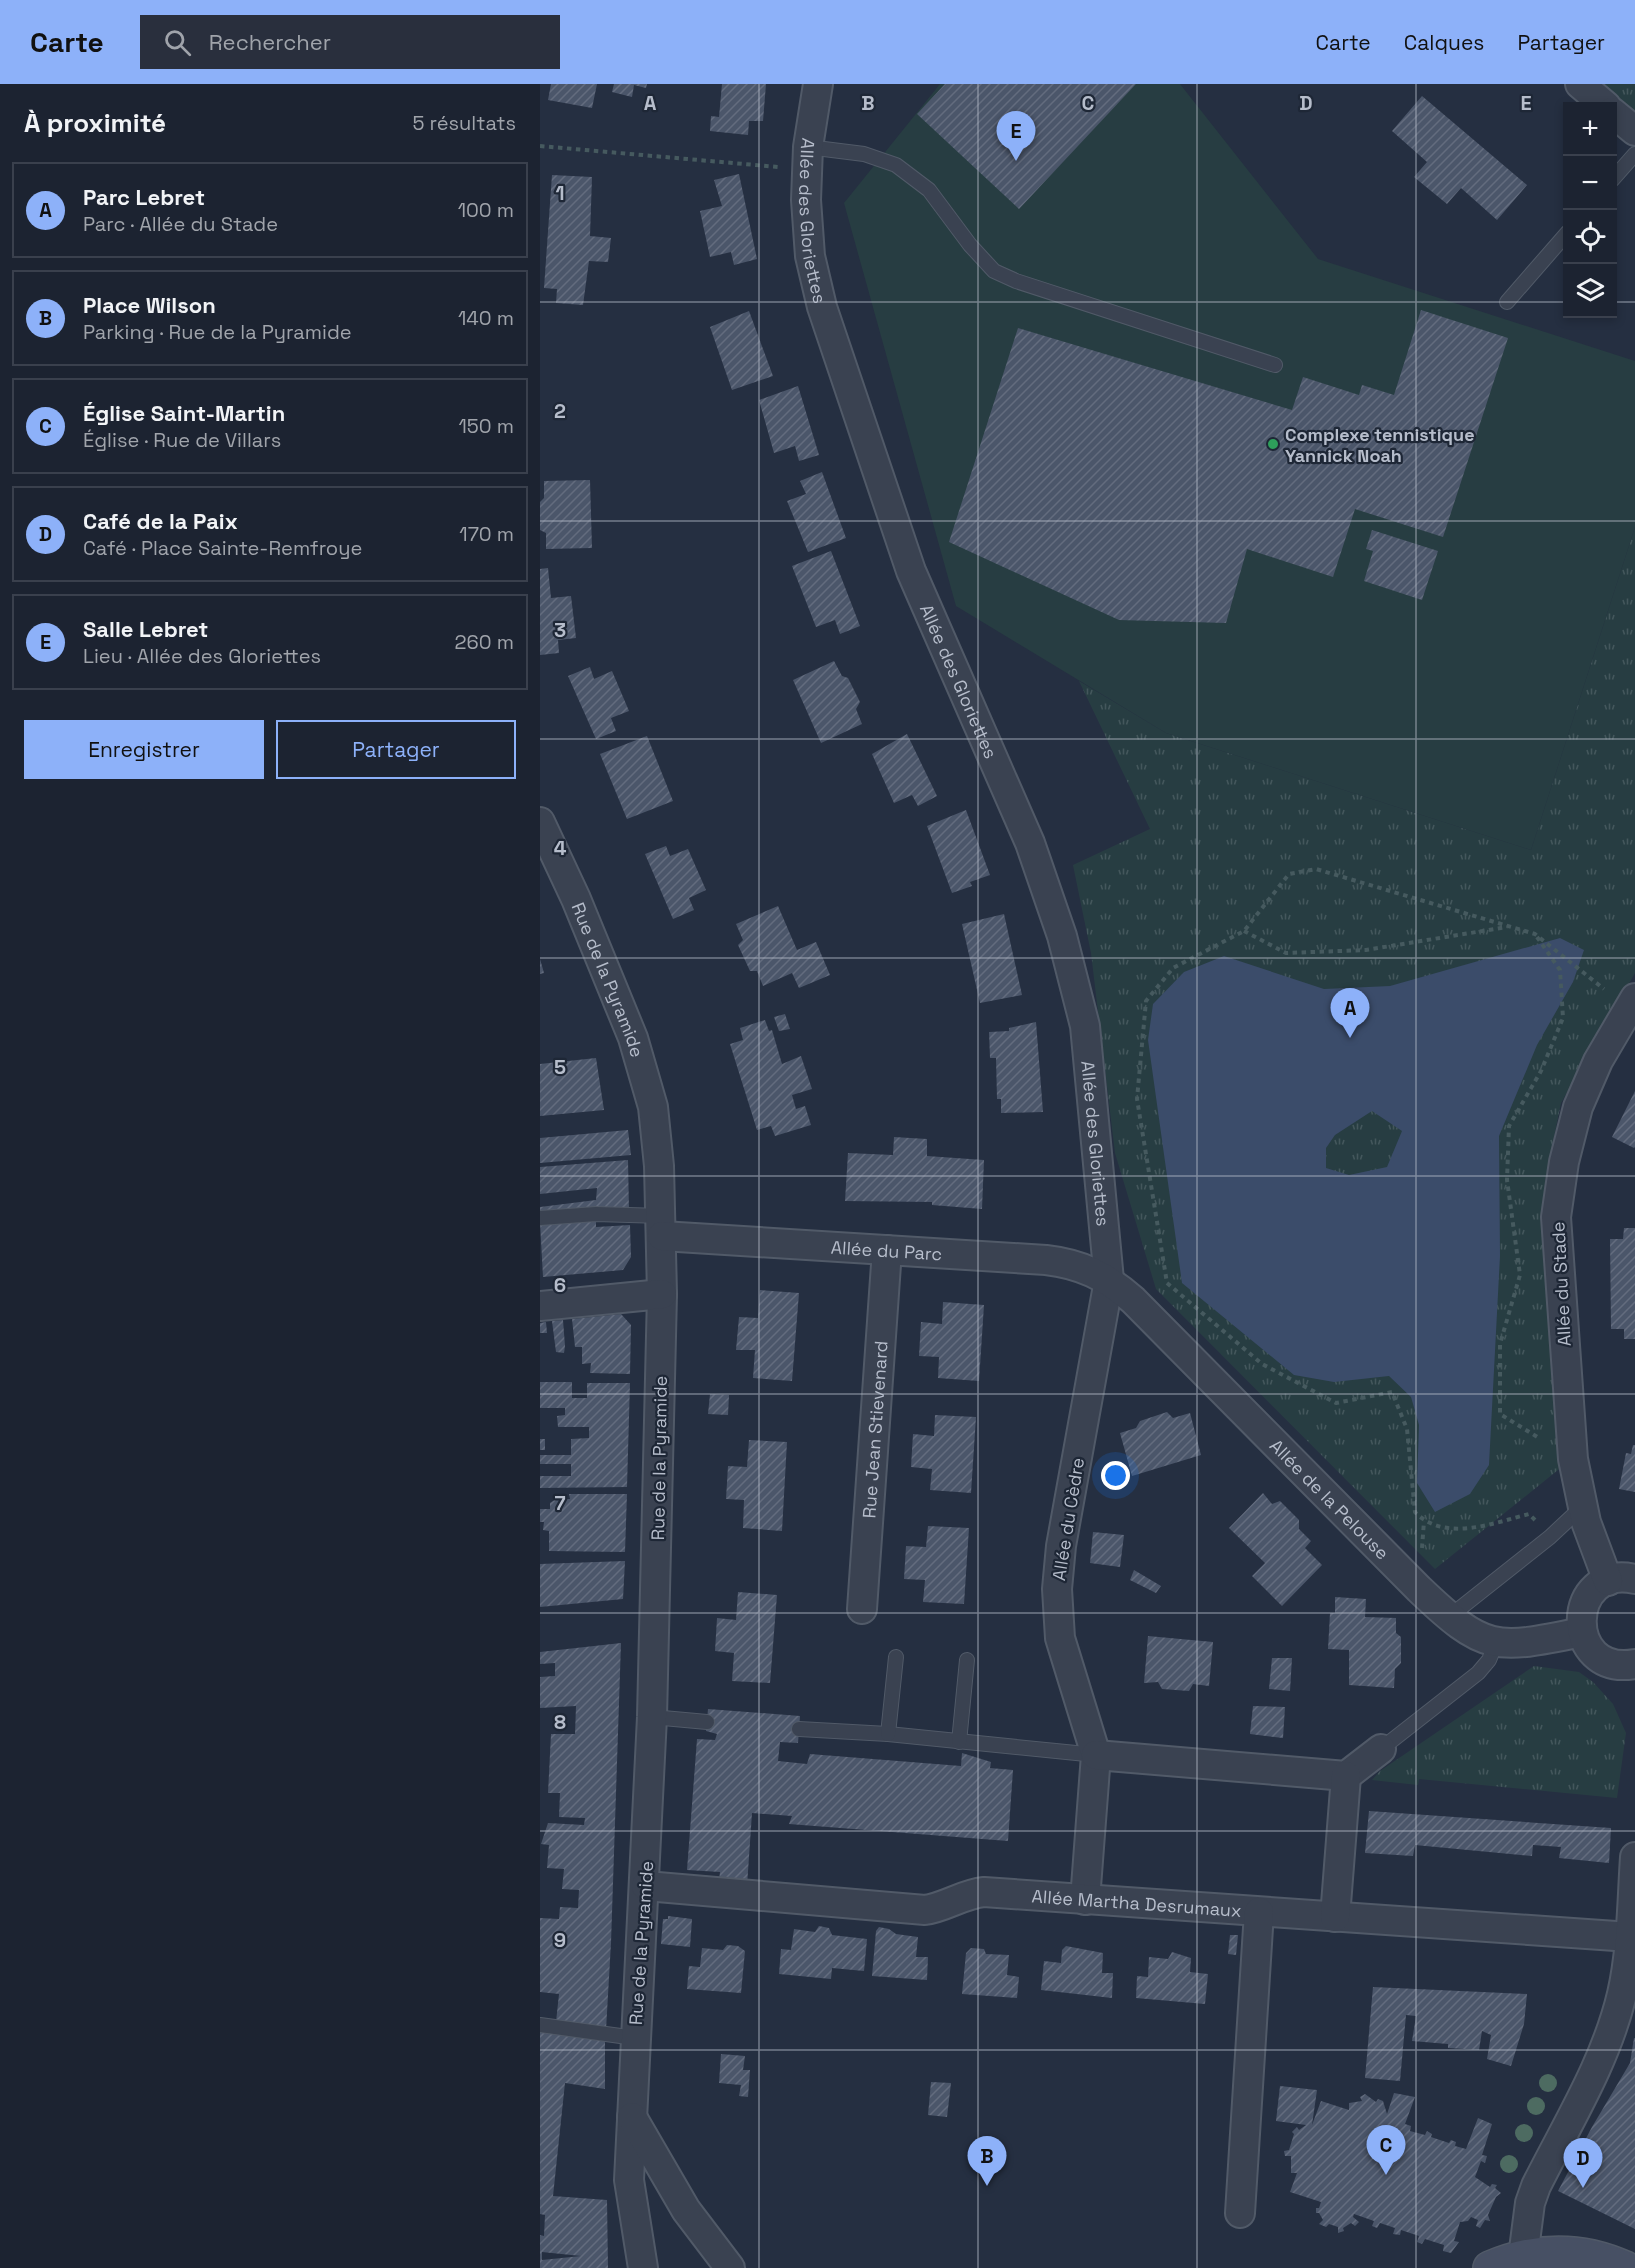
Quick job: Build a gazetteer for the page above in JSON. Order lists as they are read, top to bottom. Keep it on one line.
{"streets":{"street":["Allée des Gloriettes","Rue de la Pyramide","Allée du Parc","Allée du Stade","Rue Jean Stievenard","Allée de la Pelouse","Allée du Cèdre","Allée Martha Desrumaux"]},"crossings":[["Allée des Gloriettes","Allée du Parc"],["Allée des Gloriettes","Allée de la Pelouse"],["Allée des Gloriettes","Allée du Cèdre"],["Rue de la Pyramide","Allée du Parc"],["Rue de la Pyramide","Allée Martha Desrumaux"],["Allée du Parc","Rue Jean Stievenard"],["Allée du Parc","Allée de la Pelouse"],["Allée du Parc","Allée du Cèdre"],["Allée de la Pelouse","Allée du Cèdre"],["Allée du Cèdre","Allée Martha Desrumaux"]],"places":["Complexe tennistique Yannick Noah"],"page":{"header":"Carte","search":"Rechercher","nav":["Carte","Calques","Partager"],"heading":["À proximité","5 résultats"],"map_buttons":["+","−"],"pins":["E","A","C","B","D"],"list":[{"mark":"A","name":"Parc Lebret","note":"Parc · Allée du Stade","value":"100 m"},{"mark":"B","name":"Place Wilson","note":"Parking · Rue de la Pyramide","value":"140 m"},{"mark":"C","name":"Église Saint-Martin","note":"Église · Rue de Villars","value":"150 m"},{"mark":"D","name":"Café de la Paix","note":"Café · Place Sainte-Remfroye","value":"170 m"},{"mark":"E","name":"Salle Lebret","note":"Lieu · Allée des Gloriettes","value":"260 m"}],"buttons":["Enregistrer","Partager"]},"grid":{"columns":["A","B","C","D","E"],"rows":["1","2","3","4","5","6","7","8","9"]}}
